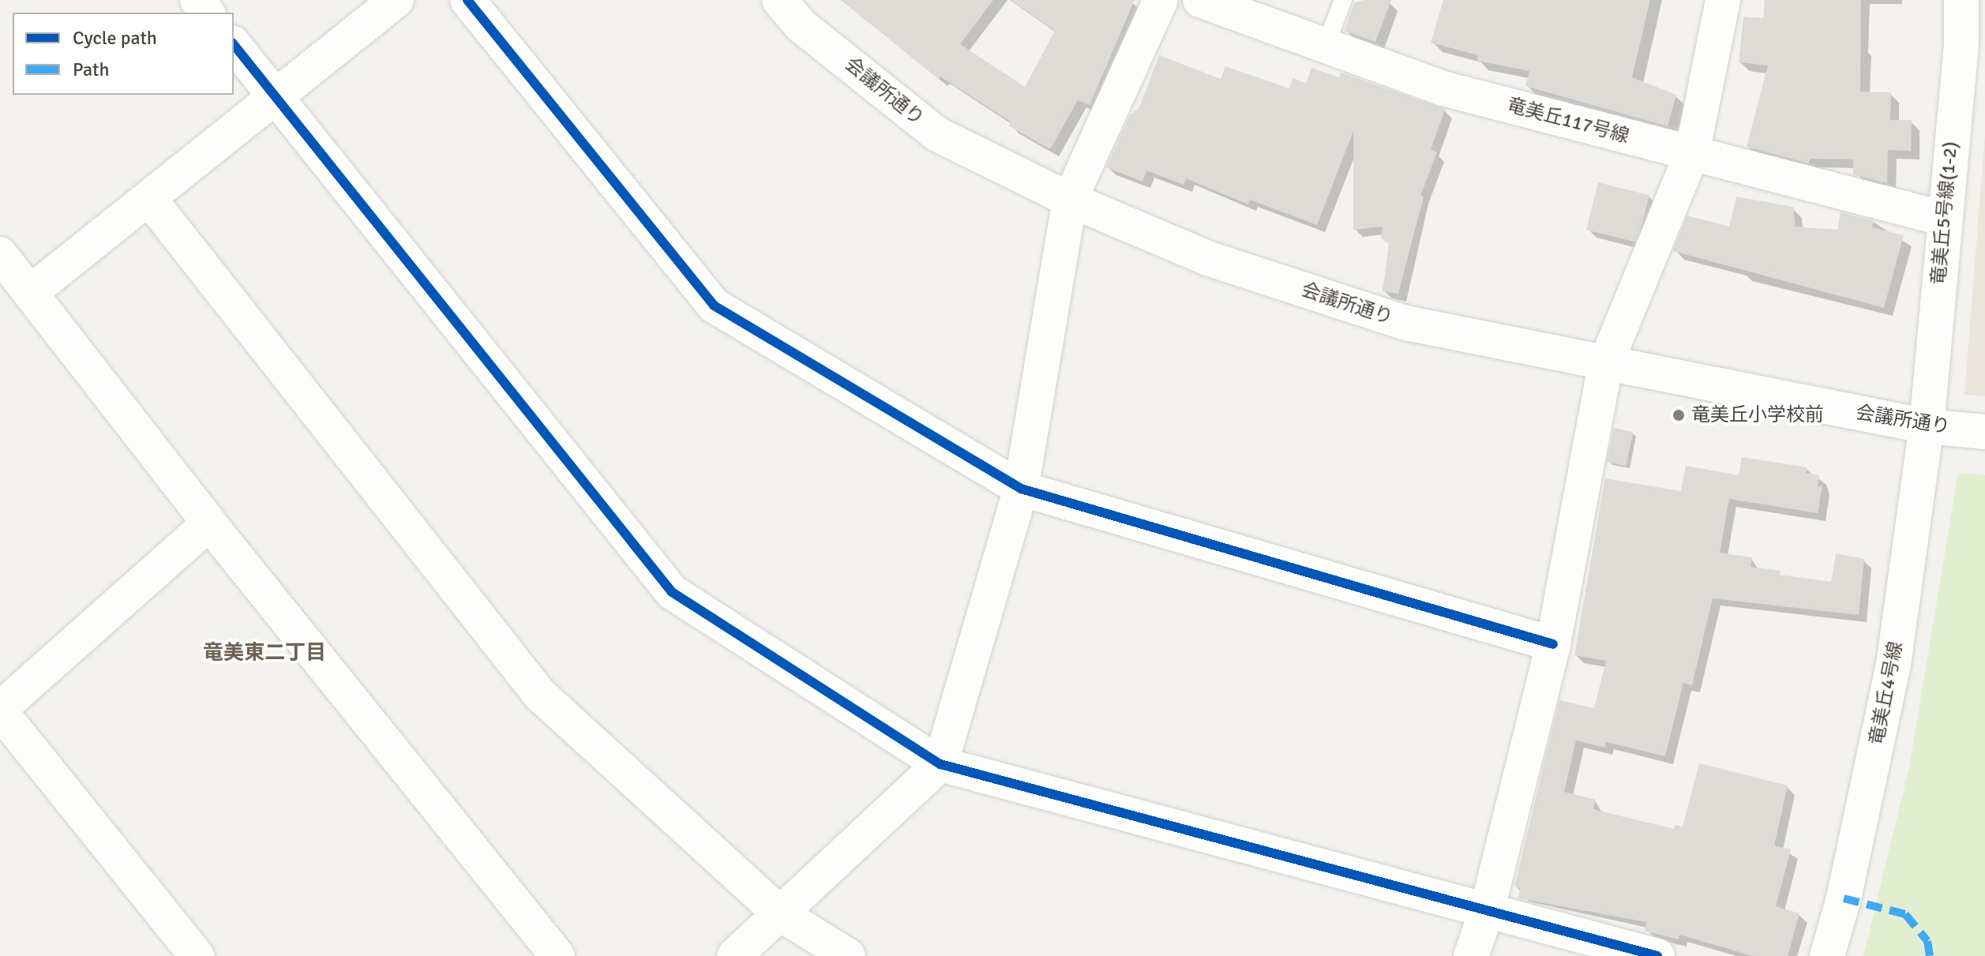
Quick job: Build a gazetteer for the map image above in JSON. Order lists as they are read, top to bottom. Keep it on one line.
{"streets":{"street":["会議所通り","竜美丘117号線","竜美丘5号線(1-2)","竜美丘4号線"]},"crossings":[["会議所通り","竜美丘5号線(1-2)"],["会議所通り","竜美丘4号線"],["竜美丘117号線","竜美丘5号線(1-2)"],["竜美丘5号線(1-2)","竜美丘4号線"]],"districts":["竜美東二丁目"],"places":["竜美丘小学校前"],"legend":["Cycle path","Path"]}
